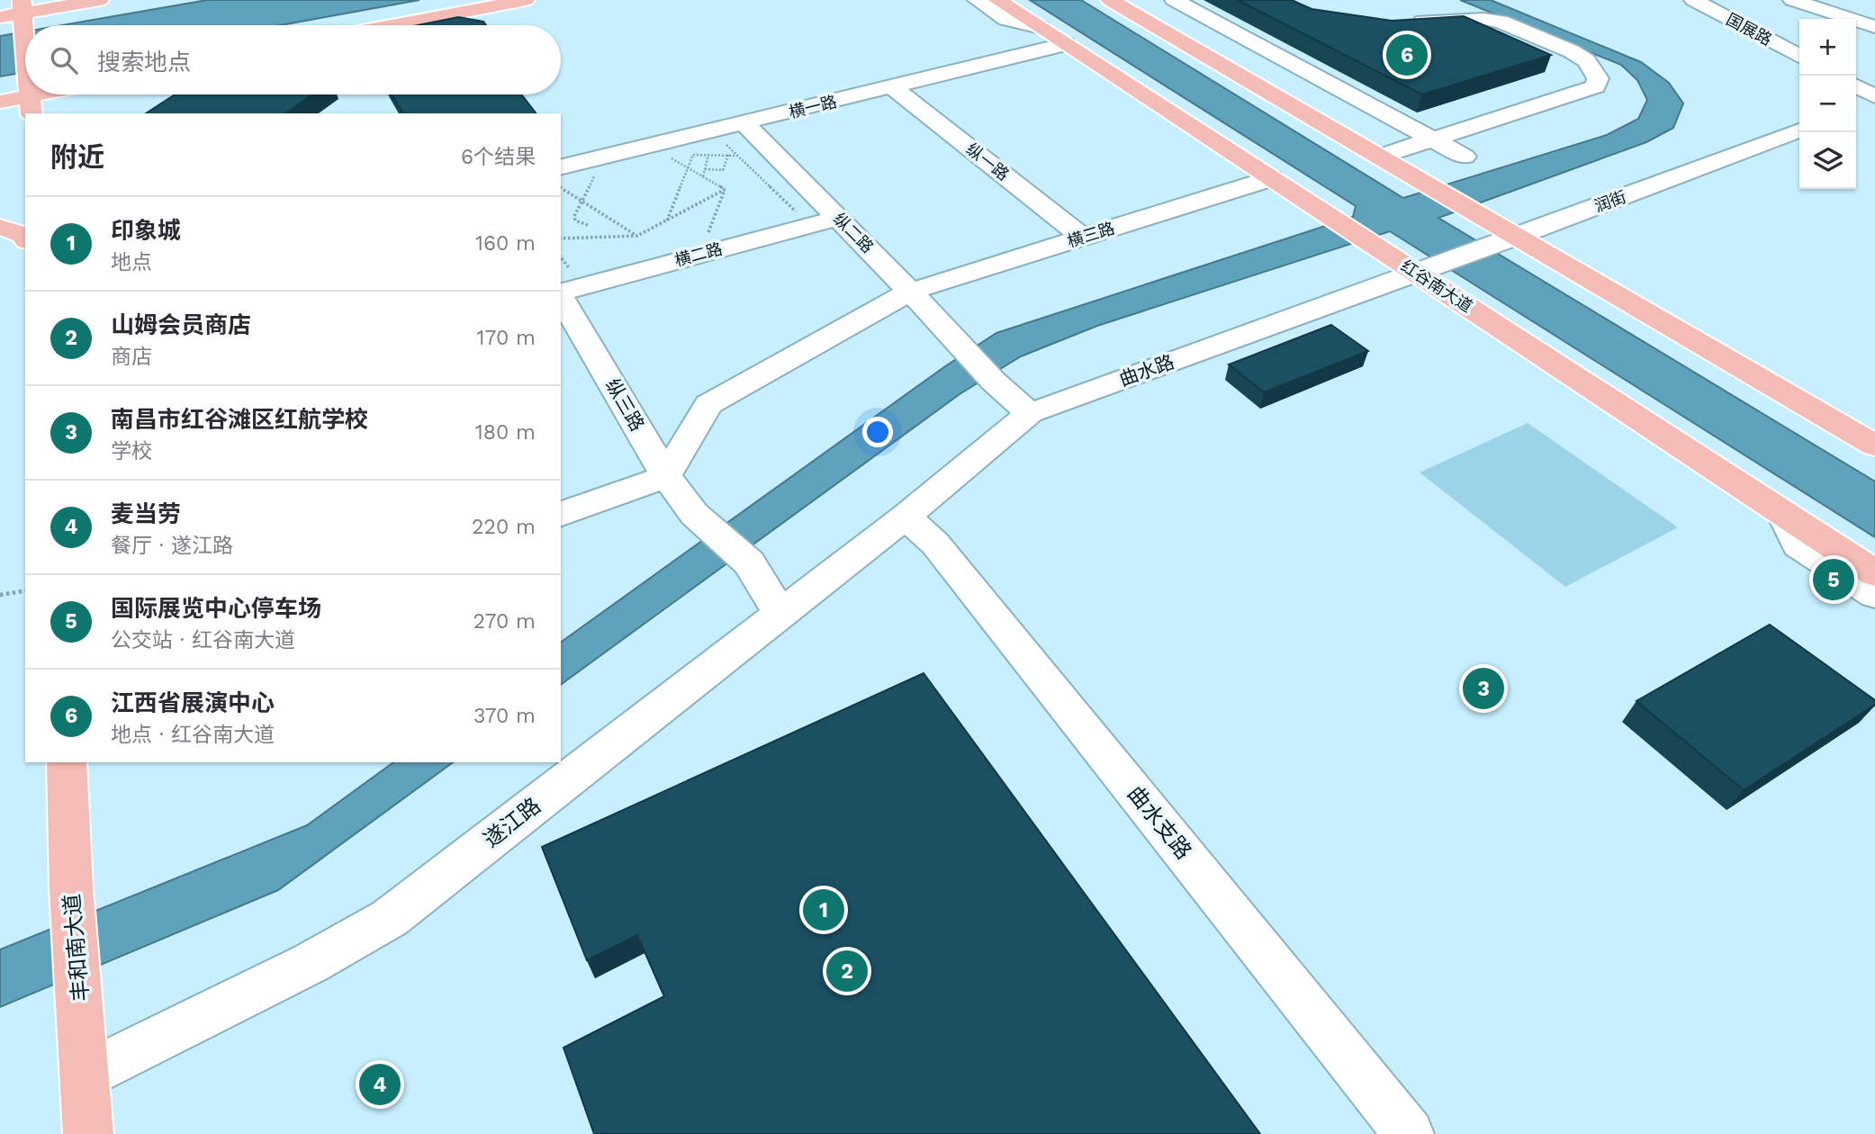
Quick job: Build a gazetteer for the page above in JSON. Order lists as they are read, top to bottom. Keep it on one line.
{"streets":{"main road":["红谷南大道","丰和南大道"],"street":["国展路","横一路","纵一路","润街","纵二路","横三路","横二路","曲水路","纵三路","遂江路","曲水支路"]},"crossings":[["横一路","纵一路"],["横一路","纵二路"],["横一路","红谷南大道"],["纵一路","横三路"],["润街","红谷南大道"],["润街","曲水路"],["纵二路","横三路"],["纵二路","横二路"],["纵二路","曲水路"],["横三路","红谷南大道"],["横三路","纵三路"],["红谷南大道","曲水路"],["曲水路","遂江路"],["曲水路","曲水支路"],["纵三路","遂江路"],["遂江路","曲水支路"],["遂江路","丰和南大道"]],"page":{"map_buttons":["+","−"],"search":"搜索地点","pins":["6","5","3","1","2","4"],"heading":["附近","6个结果"],"list":[{"mark":"1","name":"印象城","note":"地点","value":"160 m"},{"mark":"2","name":"山姆会员商店","note":"商店","value":"170 m"},{"mark":"3","name":"南昌市红谷滩区红航学校","note":"学校","value":"180 m"},{"mark":"4","name":"麦当劳","note":"餐厅 · 遂江路","value":"220 m"},{"mark":"5","name":"国际展览中心停车场","note":"公交站 · 红谷南大道","value":"270 m"},{"mark":"6","name":"江西省展演中心","note":"地点 · 红谷南大道","value":"370 m"}]}}
